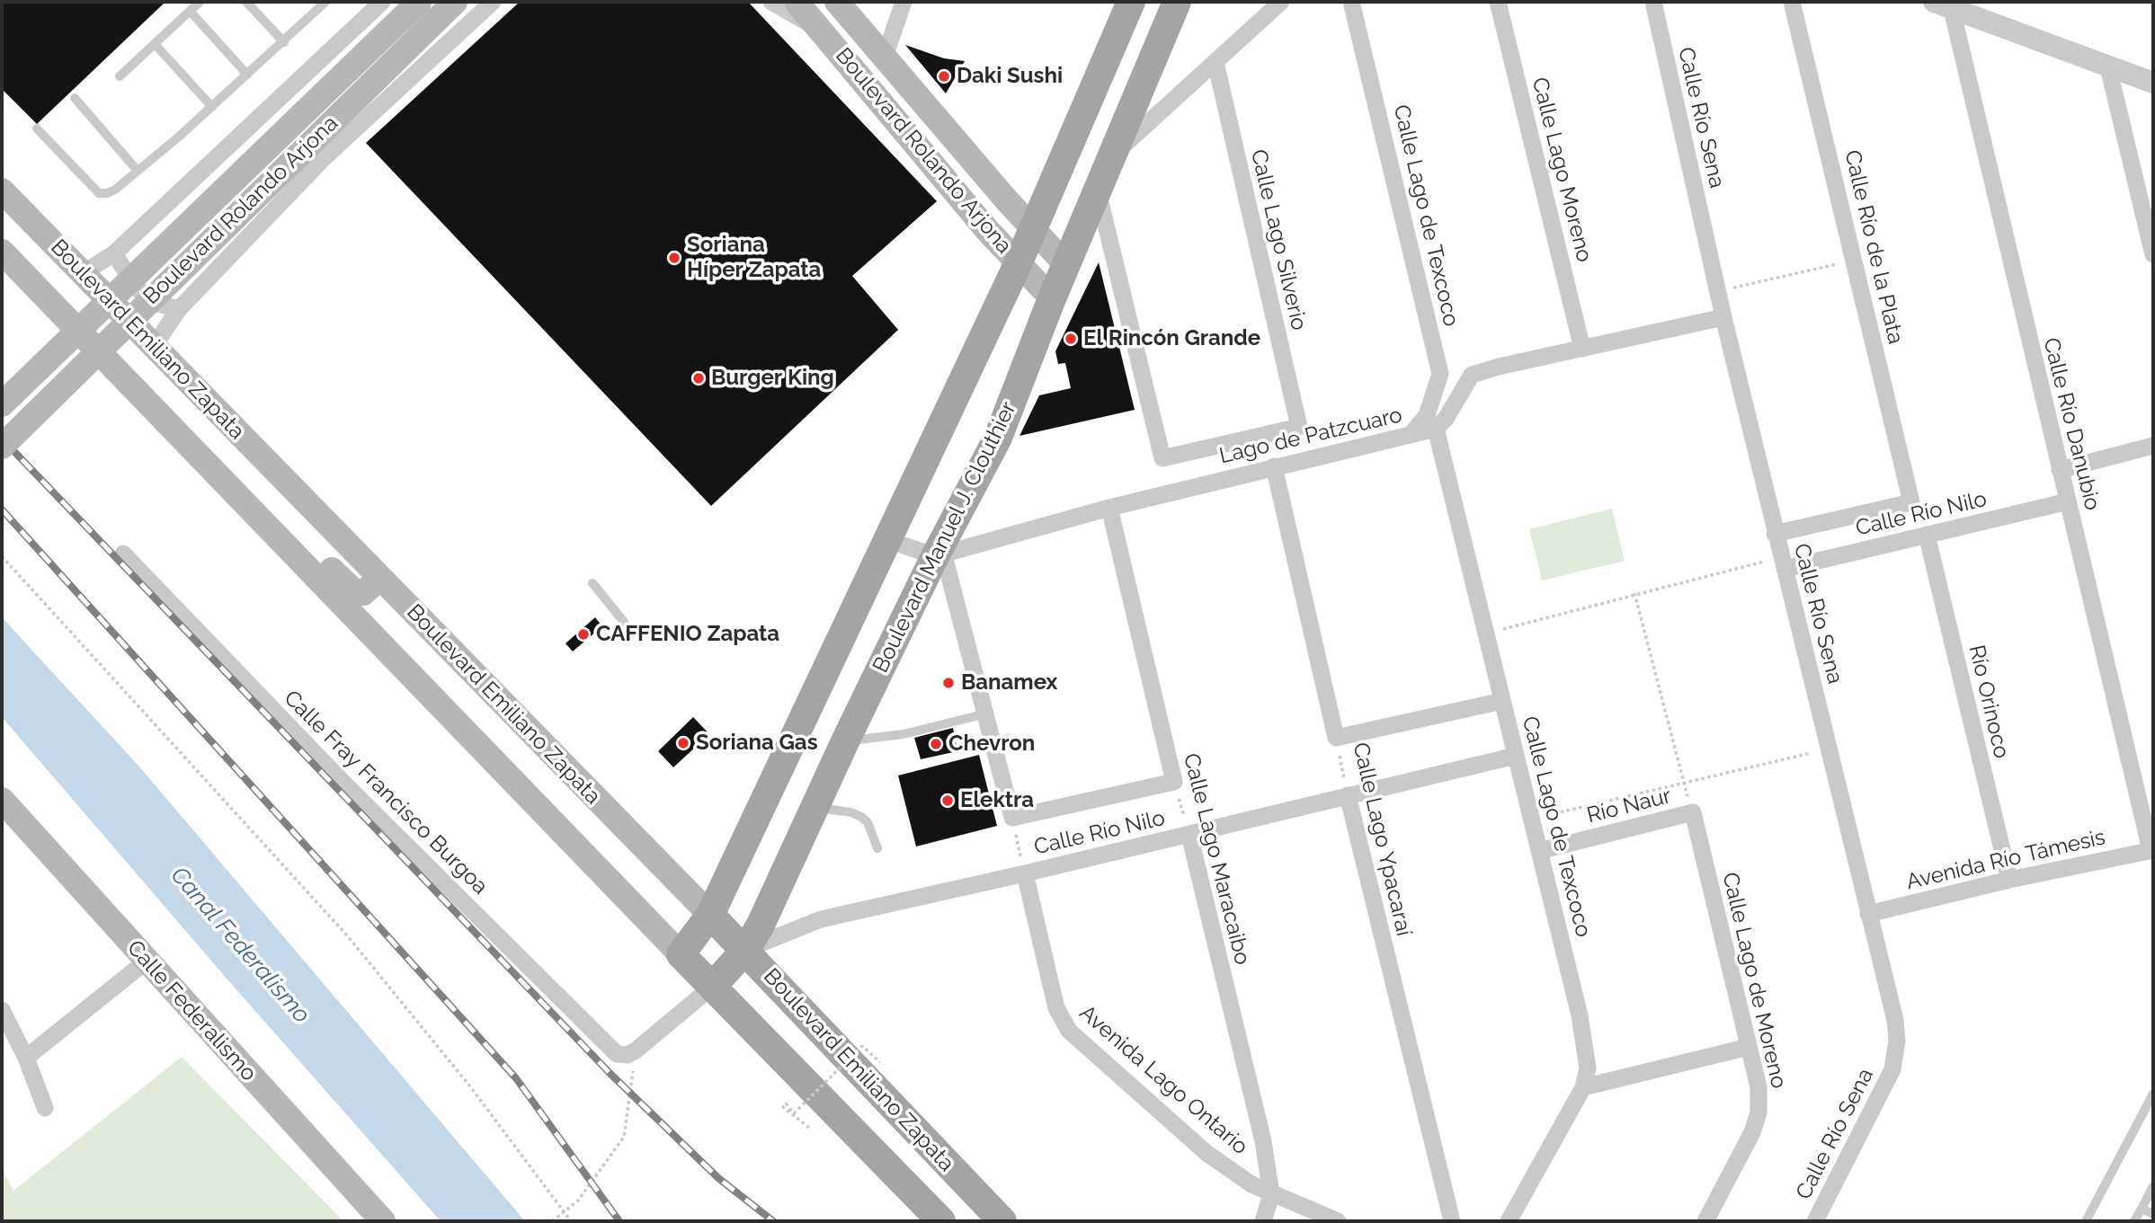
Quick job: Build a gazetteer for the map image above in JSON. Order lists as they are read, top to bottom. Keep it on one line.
{"streets":{"main road":["Boulevard Rolando Arjona","Boulevard Emiliano Zapata","Boulevard Manuel J. Clouthier","Calle Federalismo"],"street":["Calle Río Sena","Calle Lago Moreno","Calle Lago de Texcoco","Calle Lago Silverio","Calle Río de la Plata","Calle Río Danubio","Lago de Patzcuaro","Calle Río Nilo","Río Orinoco","Calle Fray Francisco Burgoa","Río Naur","Calle Lago Ypacaraí","Calle Lago Maracaibo","Avenida Río Támesis","Calle Lago de Moreno","Avenida Lago Ontario"]},"crossings":[["Calle Río Sena","Calle Río Nilo"],["Calle Río Sena","Avenida Río Támesis"],["Boulevard Rolando Arjona","Boulevard Manuel J. Clouthier"],["Calle Lago de Texcoco","Lago de Patzcuaro"],["Calle Lago de Texcoco","Calle Río Nilo"],["Calle Lago de Texcoco","Río Naur"],["Calle Lago Silverio","Lago de Patzcuaro"],["Calle Río de la Plata","Calle Río Nilo"],["Boulevard Emiliano Zapata","Calle Río Nilo"],["Boulevard Emiliano Zapata","Boulevard Manuel J. Clouthier"],["Calle Río Danubio","Calle Río Nilo"],["Calle Río Danubio","Avenida Río Támesis"],["Lago de Patzcuaro","Boulevard Manuel J. Clouthier"],["Lago de Patzcuaro","Calle Lago Ypacaraí"],["Lago de Patzcuaro","Calle Lago Maracaibo"],["Calle Río Nilo","Boulevard Manuel J. Clouthier"],["Calle Río Nilo","Río Orinoco"],["Calle Río Nilo","Calle Lago Ypacaraí"],["Calle Río Nilo","Calle Lago Maracaibo"],["Calle Río Nilo","Avenida Lago Ontario"],["Río Orinoco","Avenida Río Támesis"],["Río Naur","Calle Lago de Moreno"],["Calle Lago Maracaibo","Avenida Lago Ontario"]],"water":["Canal Federalismo"],"places":["Daki Sushi","Soriana Híper Zapata","El Rincón Grande","Burger King","CAFFENIO Zapata","Banamex","Soriana Gas","Chevron","Elektra"]}
